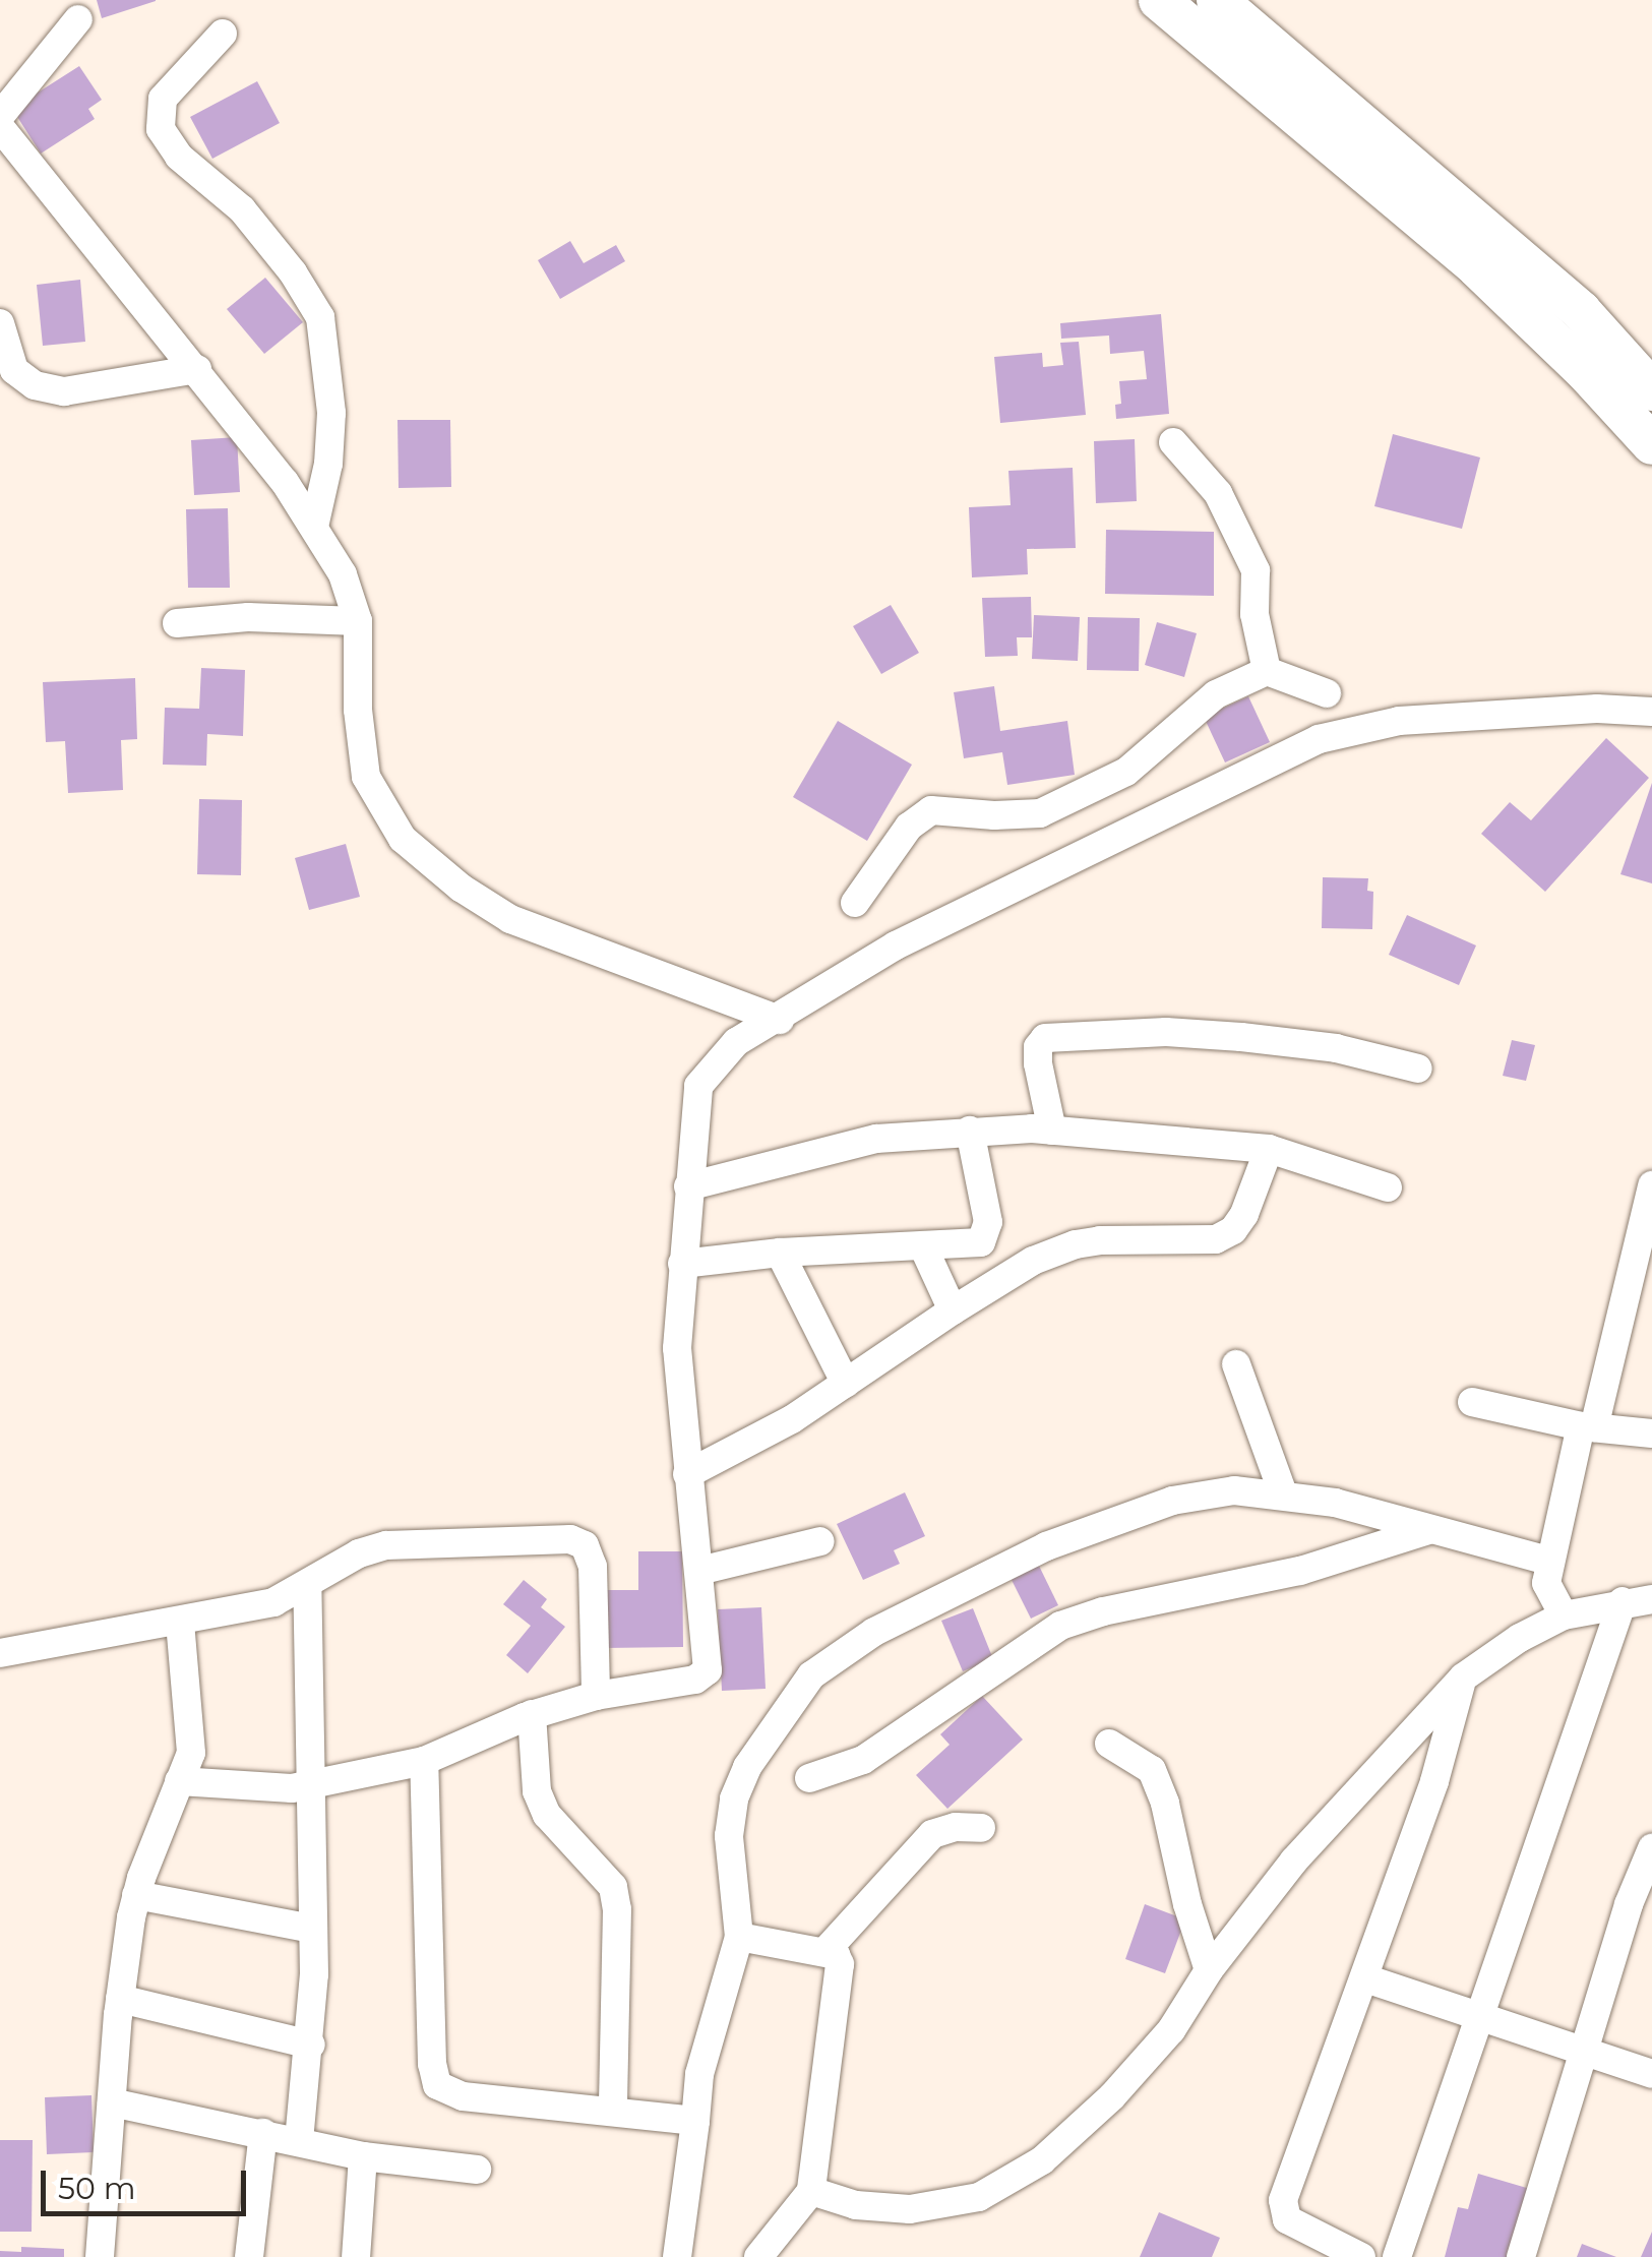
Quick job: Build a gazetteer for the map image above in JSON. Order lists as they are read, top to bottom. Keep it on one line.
{"scale_bar":"50 m"}
